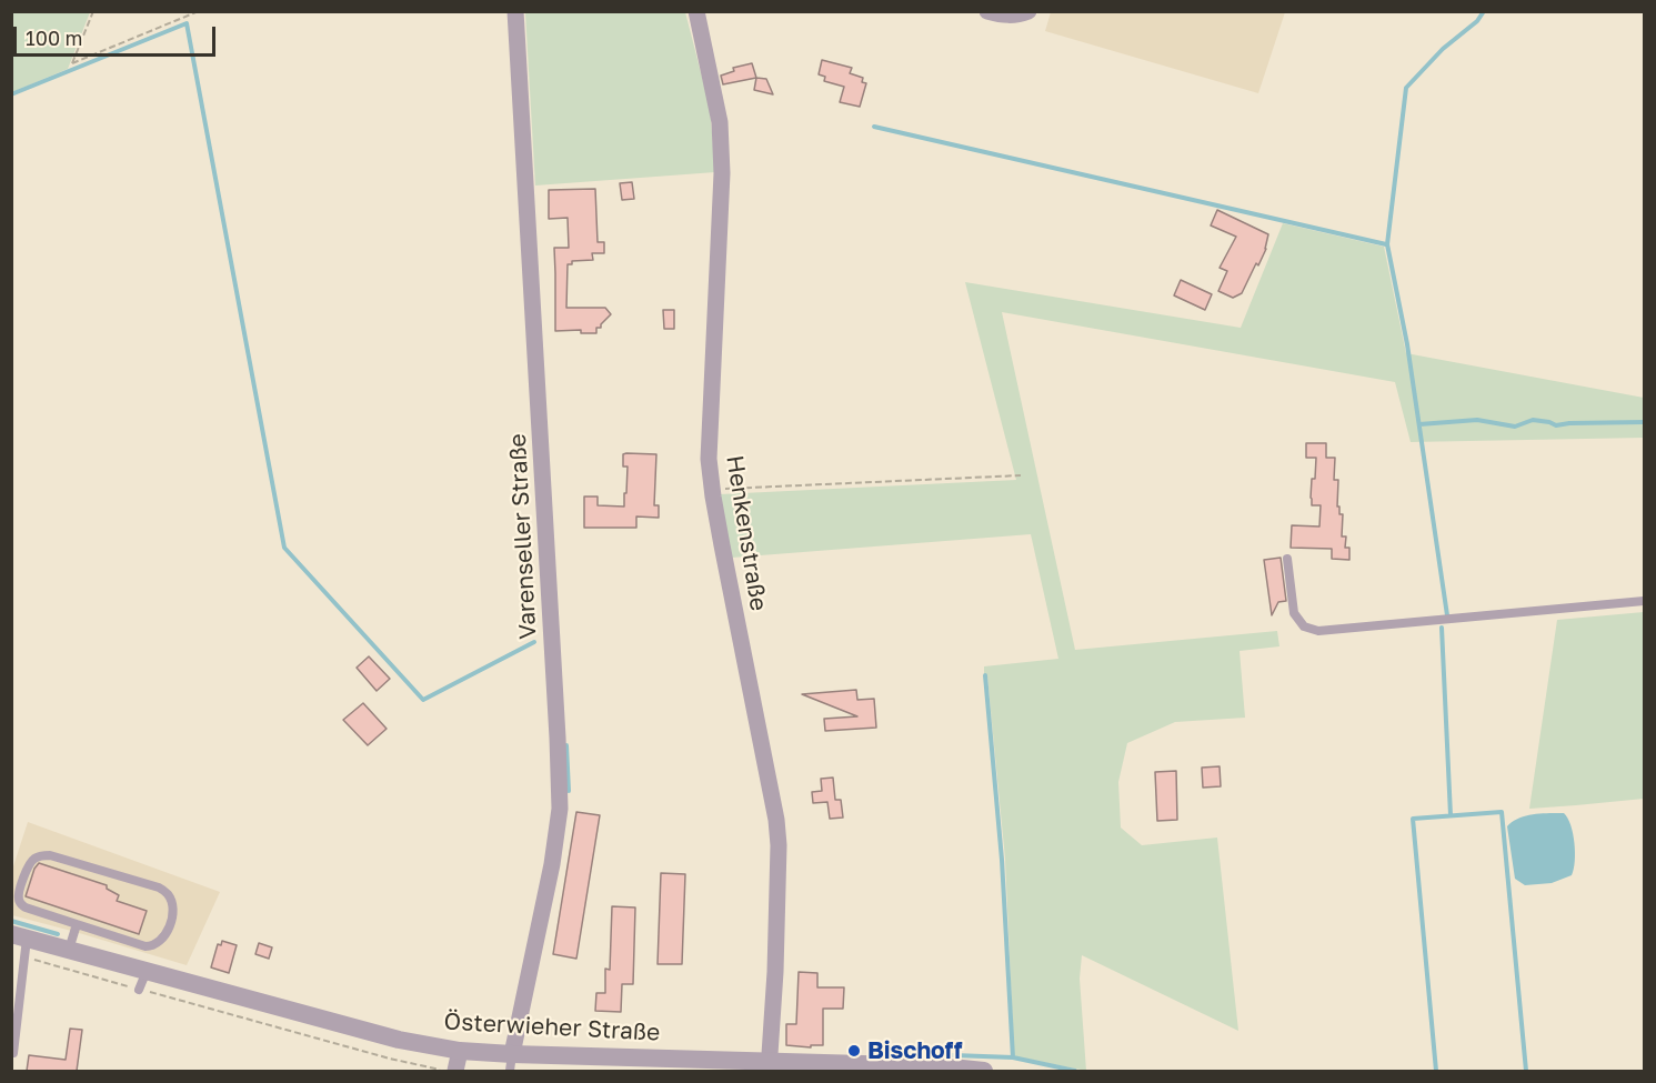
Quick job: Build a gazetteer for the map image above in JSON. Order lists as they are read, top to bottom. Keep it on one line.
{"streets":{"street":["Henkenstraße","Varenseller Straße","Österwieher Straße"]},"crossings":[["Henkenstraße","Österwieher Straße"],["Varenseller Straße","Österwieher Straße"]],"places":["Bischoff"],"scale_bar":"100 m"}
